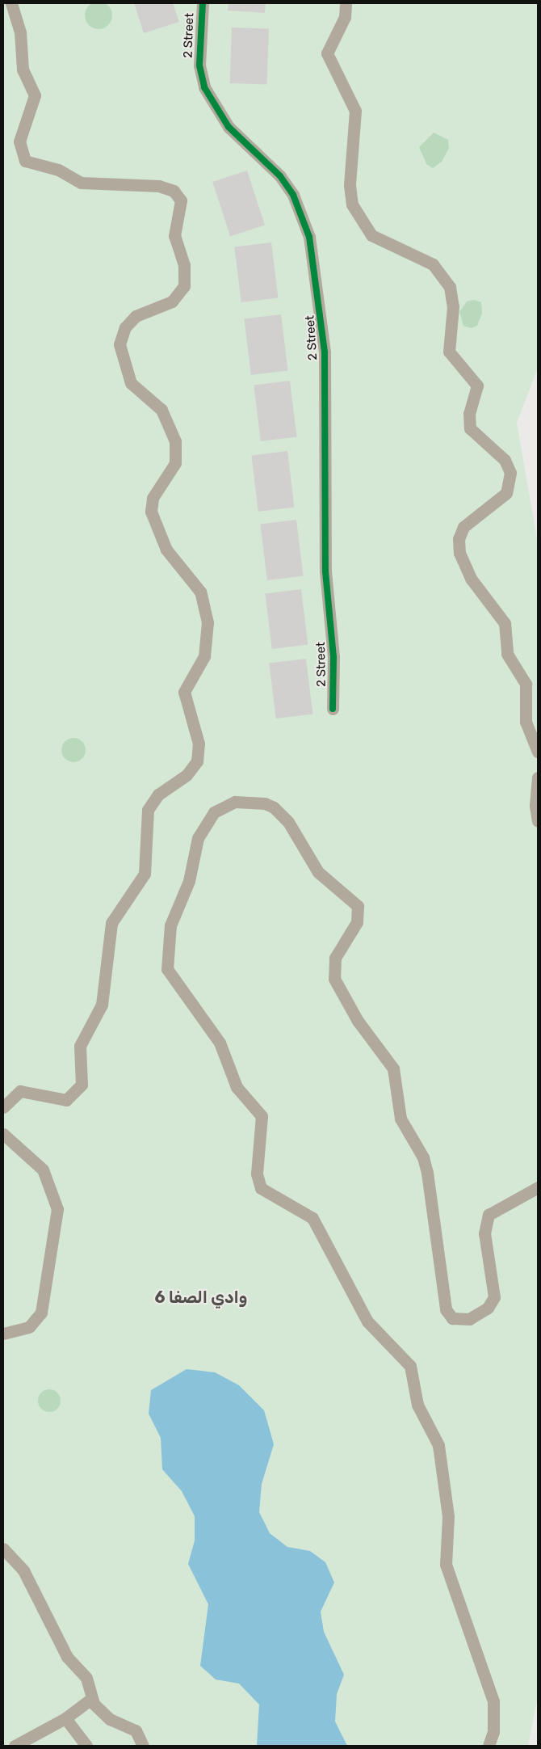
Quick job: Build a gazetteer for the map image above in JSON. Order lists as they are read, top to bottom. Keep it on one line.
{"streets":{"street":["2 Street"]},"districts":["وادي الصفا 6"]}
